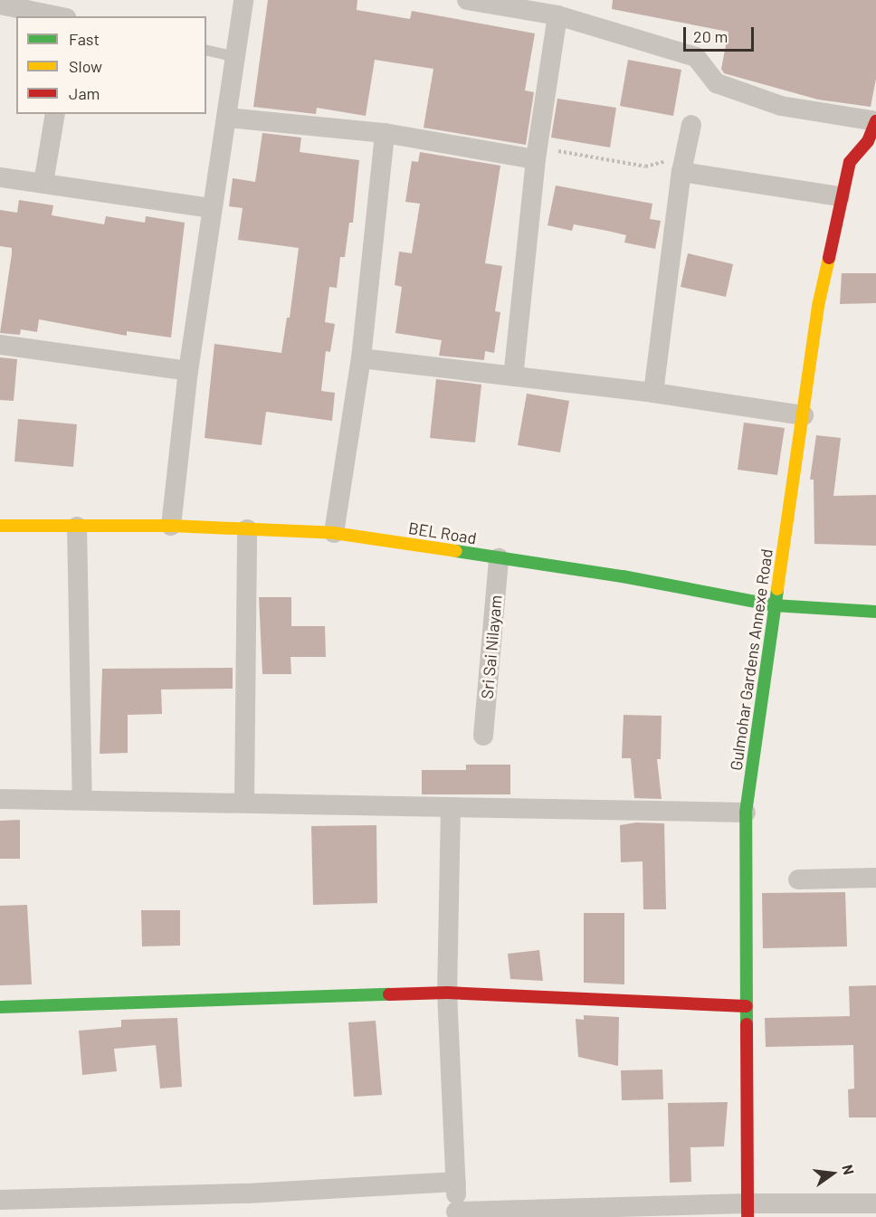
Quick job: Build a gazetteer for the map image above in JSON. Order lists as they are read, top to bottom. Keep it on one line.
{"streets":{"street":["BEL Road","Sri Sai Nilayam","Gulmohar Gardens Annexe Road"]},"crossings":[["BEL Road","Sri Sai Nilayam"],["BEL Road","Gulmohar Gardens Annexe Road"]],"legend":["Fast","Slow","Jam"],"scale_bar":"20 m","north":"right"}
